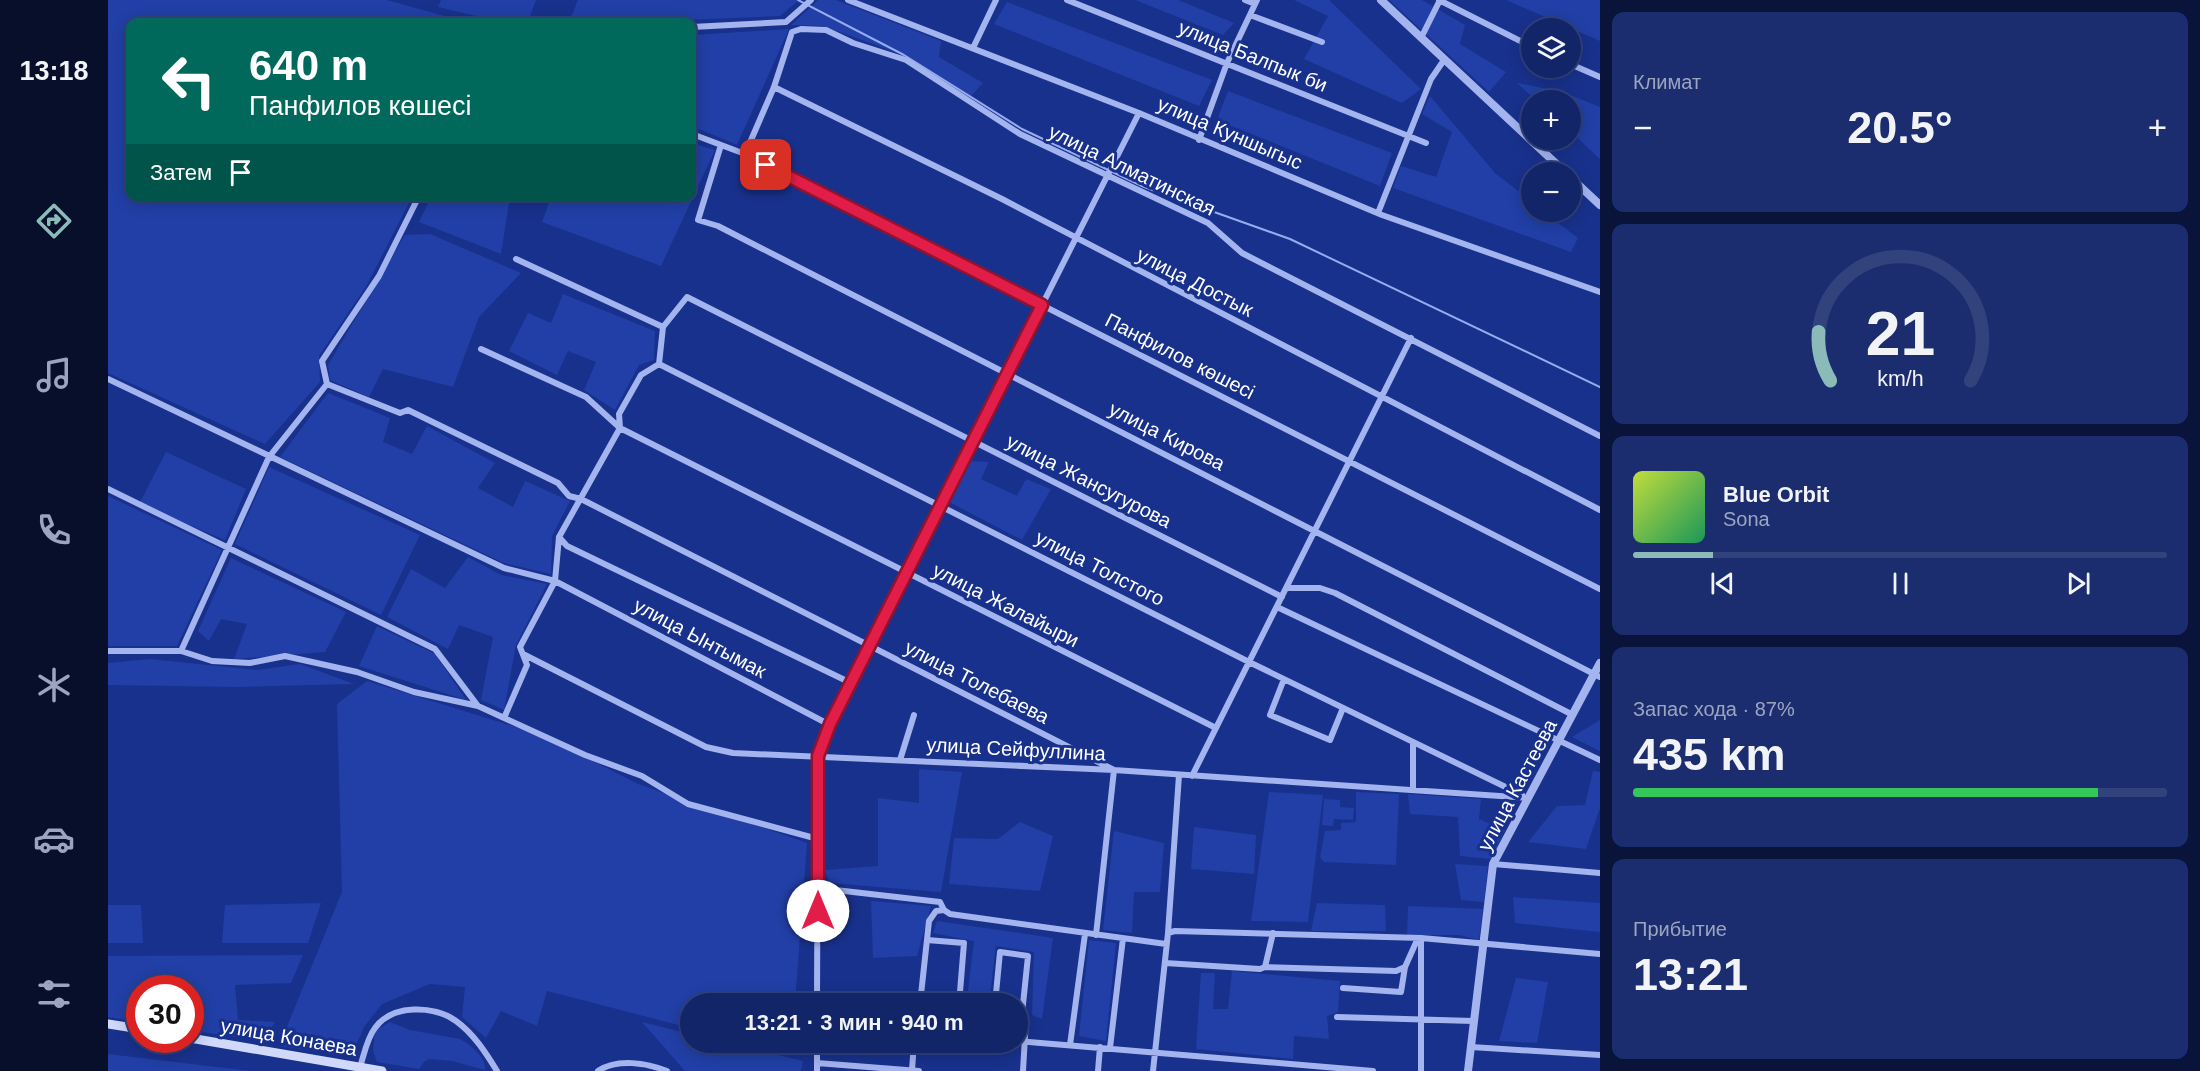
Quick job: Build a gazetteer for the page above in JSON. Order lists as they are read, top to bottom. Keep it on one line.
{"streets":{"main road":["улица Конаева"],"street":["улица Балпык би","улица Куншыгыс","улица Алматинская","улица Достык","Панфилов көшесі","улица Кирова","улица Жансугурова","улица Толстого","улица Жалайыри","улица Ынтымак","улица Толебаева","улица Сейфуллина","улица Кастеева"]},"crossings":[["улица Алматинская","улица Достык"],["Панфилов көшесі","улица Кирова"],["улица Кирова","улица Кастеева"],["улица Толстого","улица Сейфуллина"],["улица Толстого","улица Кастеева"],["улица Толебаева","улица Сейфуллина"],["улица Сейфуллина","улица Кастеева"]],"page":{"tabs":"13:18","tile":["Климат",["Запас хода · 87%","435 km"],["Прибытие","13:21"]],"map_buttons":["+","−"],"turn":["640 m","Панфилов көшесі"],"heat":["−","20.5°","+"],"then":"Затем","song":["Blue Orbit","Sona"],"limit":"30","trip":"13:21 · 3 мин · 940 m","gauge":["21","km/h"]}}
